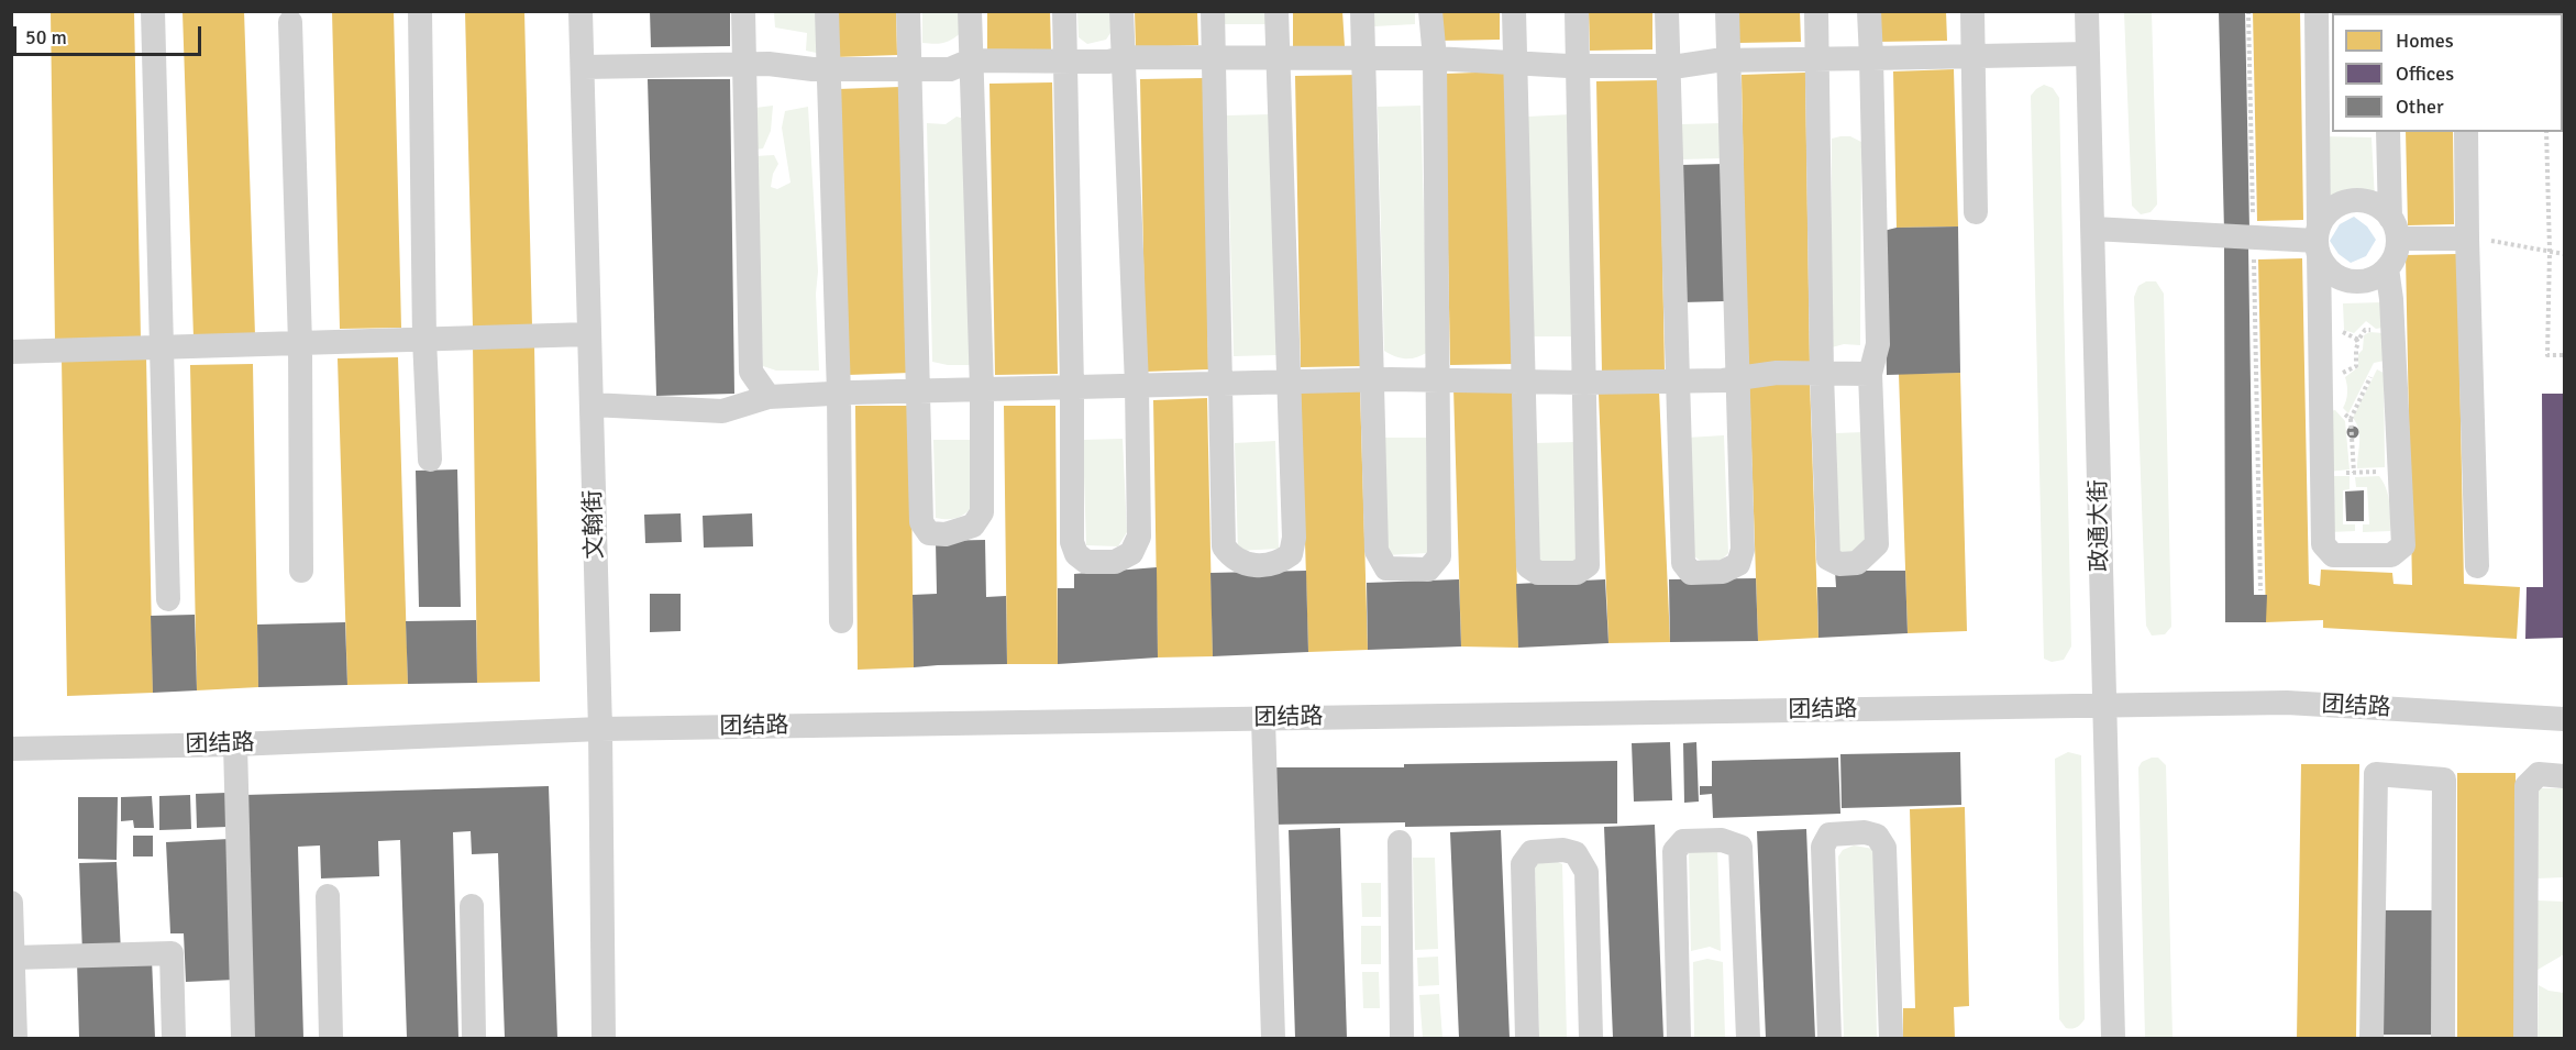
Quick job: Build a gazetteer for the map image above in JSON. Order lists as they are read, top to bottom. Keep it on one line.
{"streets":{"street":["文翰街","政通大街","团结路"]},"crossings":[["文翰街","团结路"],["政通大街","团结路"]],"legend":["Homes","Offices","Other"],"scale_bar":"50 m"}
